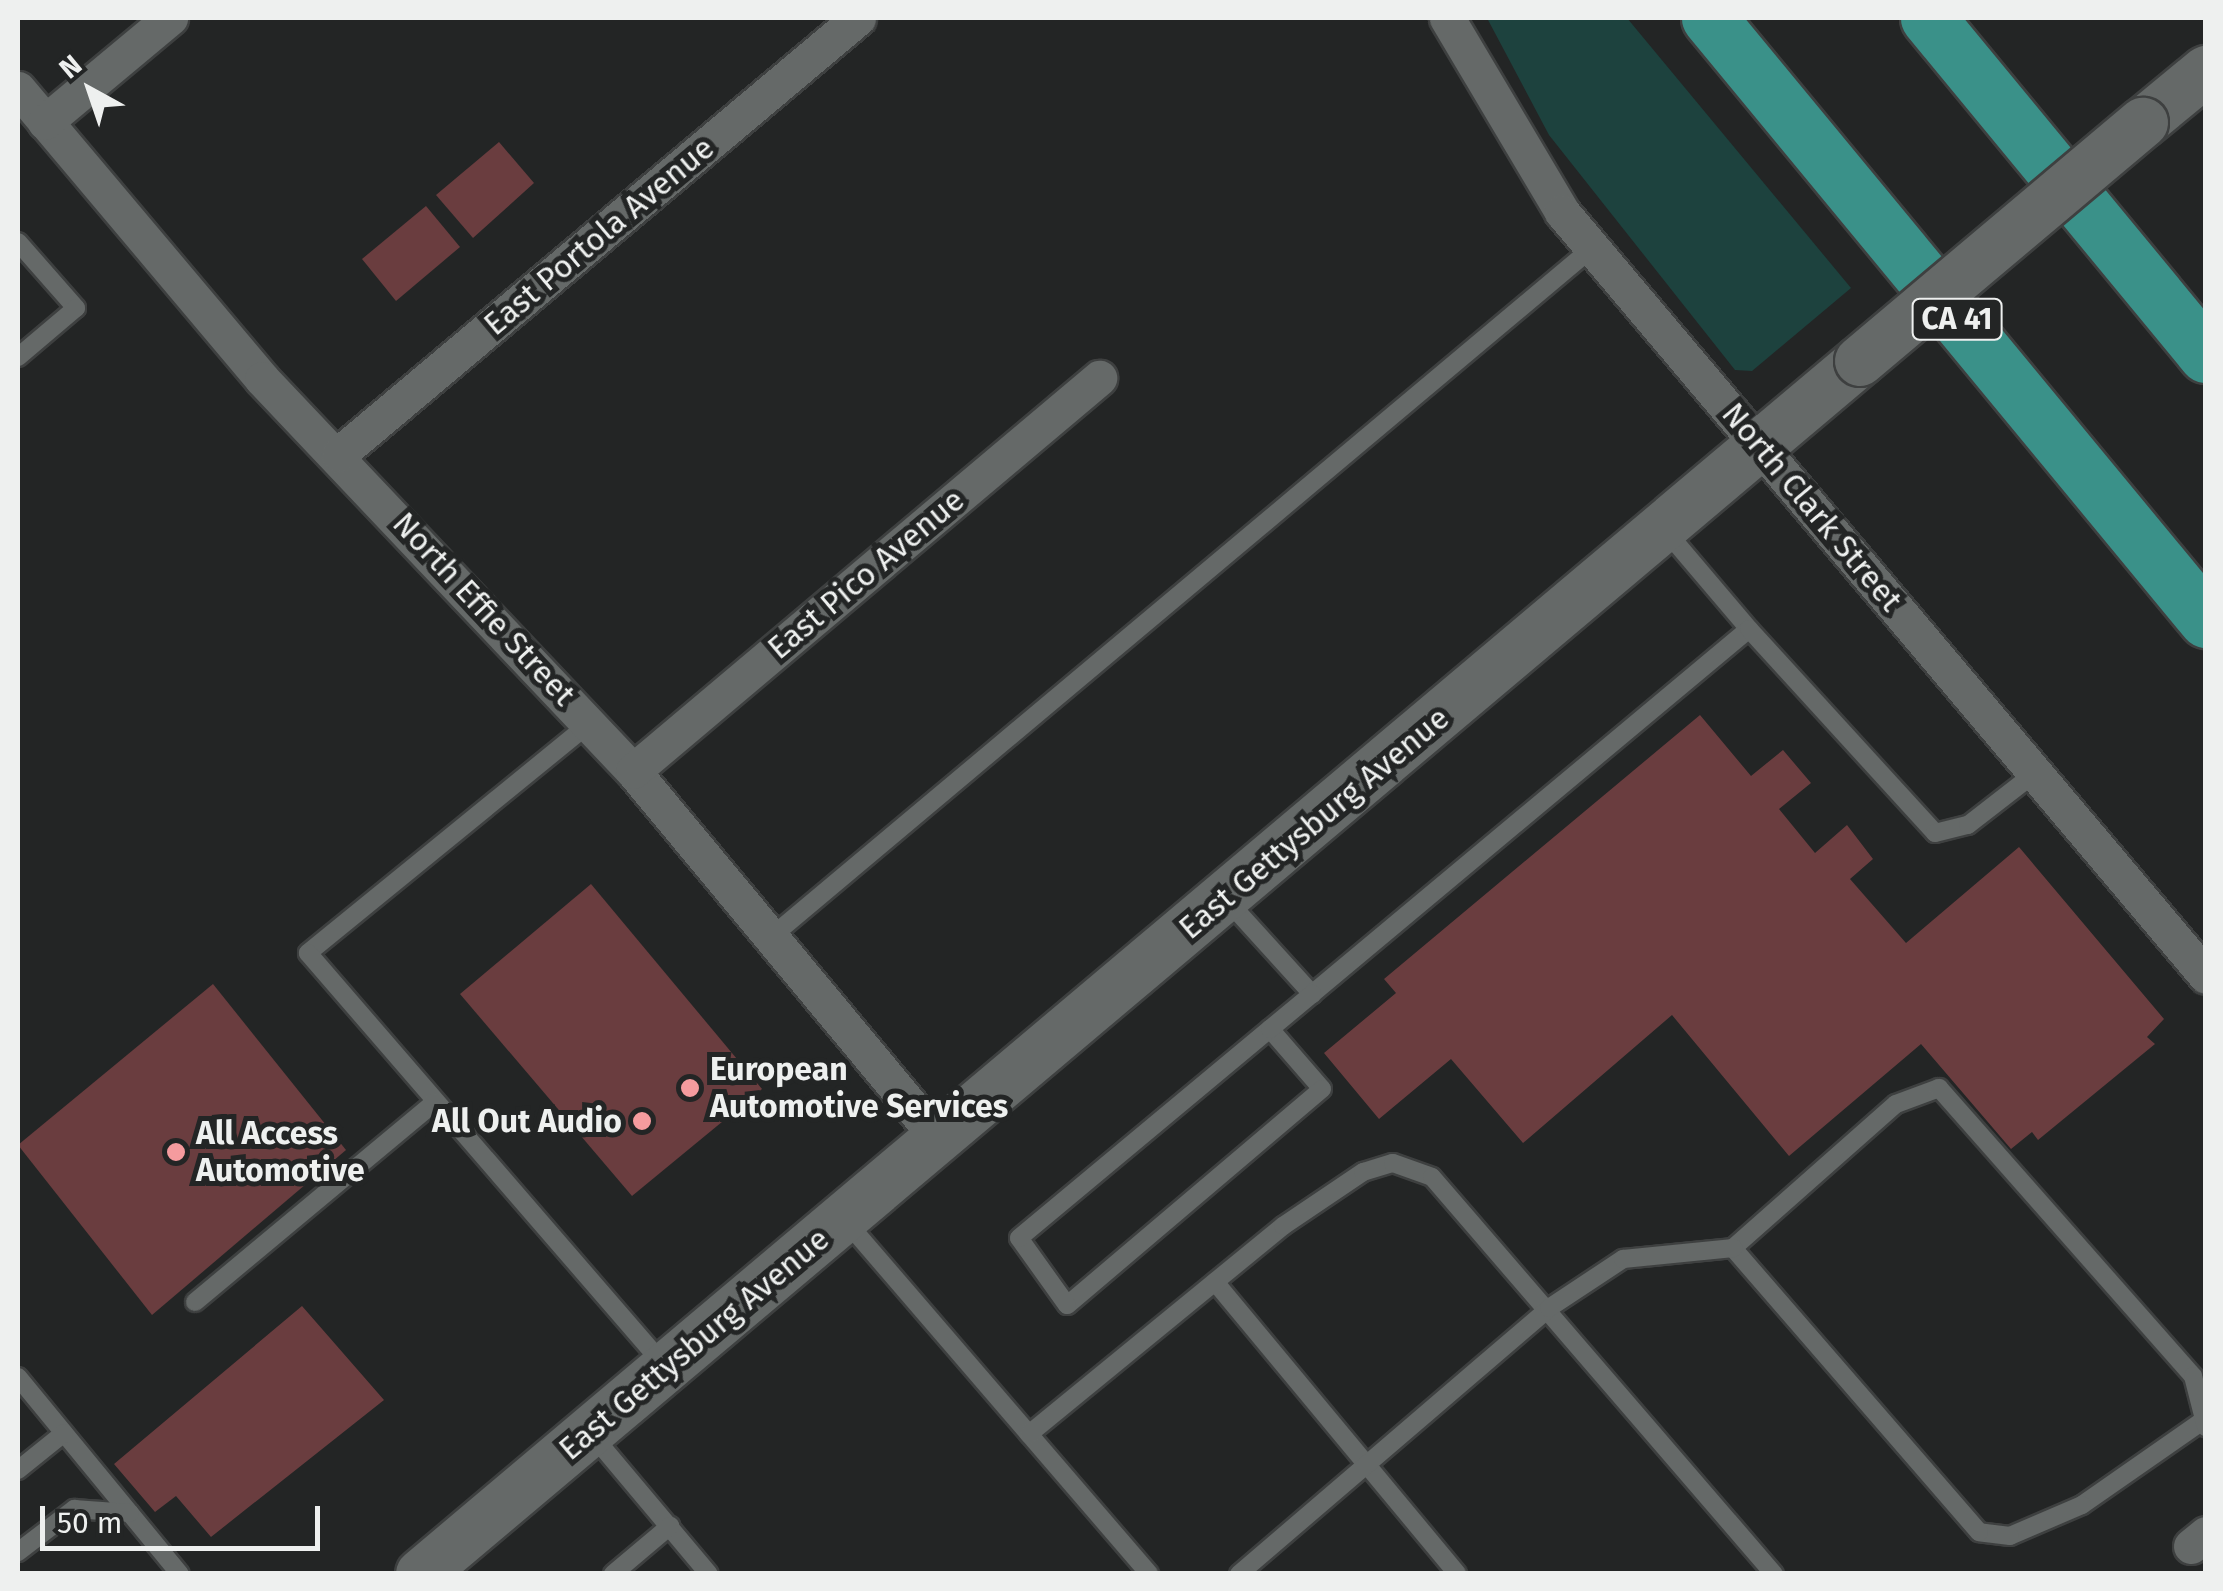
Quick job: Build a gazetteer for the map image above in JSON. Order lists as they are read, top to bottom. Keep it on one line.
{"streets":{"highway":["CA 41"],"street":["East Portola Avenue","North Clark Street","East Pico Avenue","North Effie Street","East Gettysburg Avenue"]},"crossings":[["East Portola Avenue","North Effie Street"],["North Clark Street","East Gettysburg Avenue"],["East Pico Avenue","North Effie Street"],["North Effie Street","East Gettysburg Avenue"]],"places":["European Automotive Services","All Out Audio","All Access Automotive"],"scale_bar":"50 m","north":"top left"}
